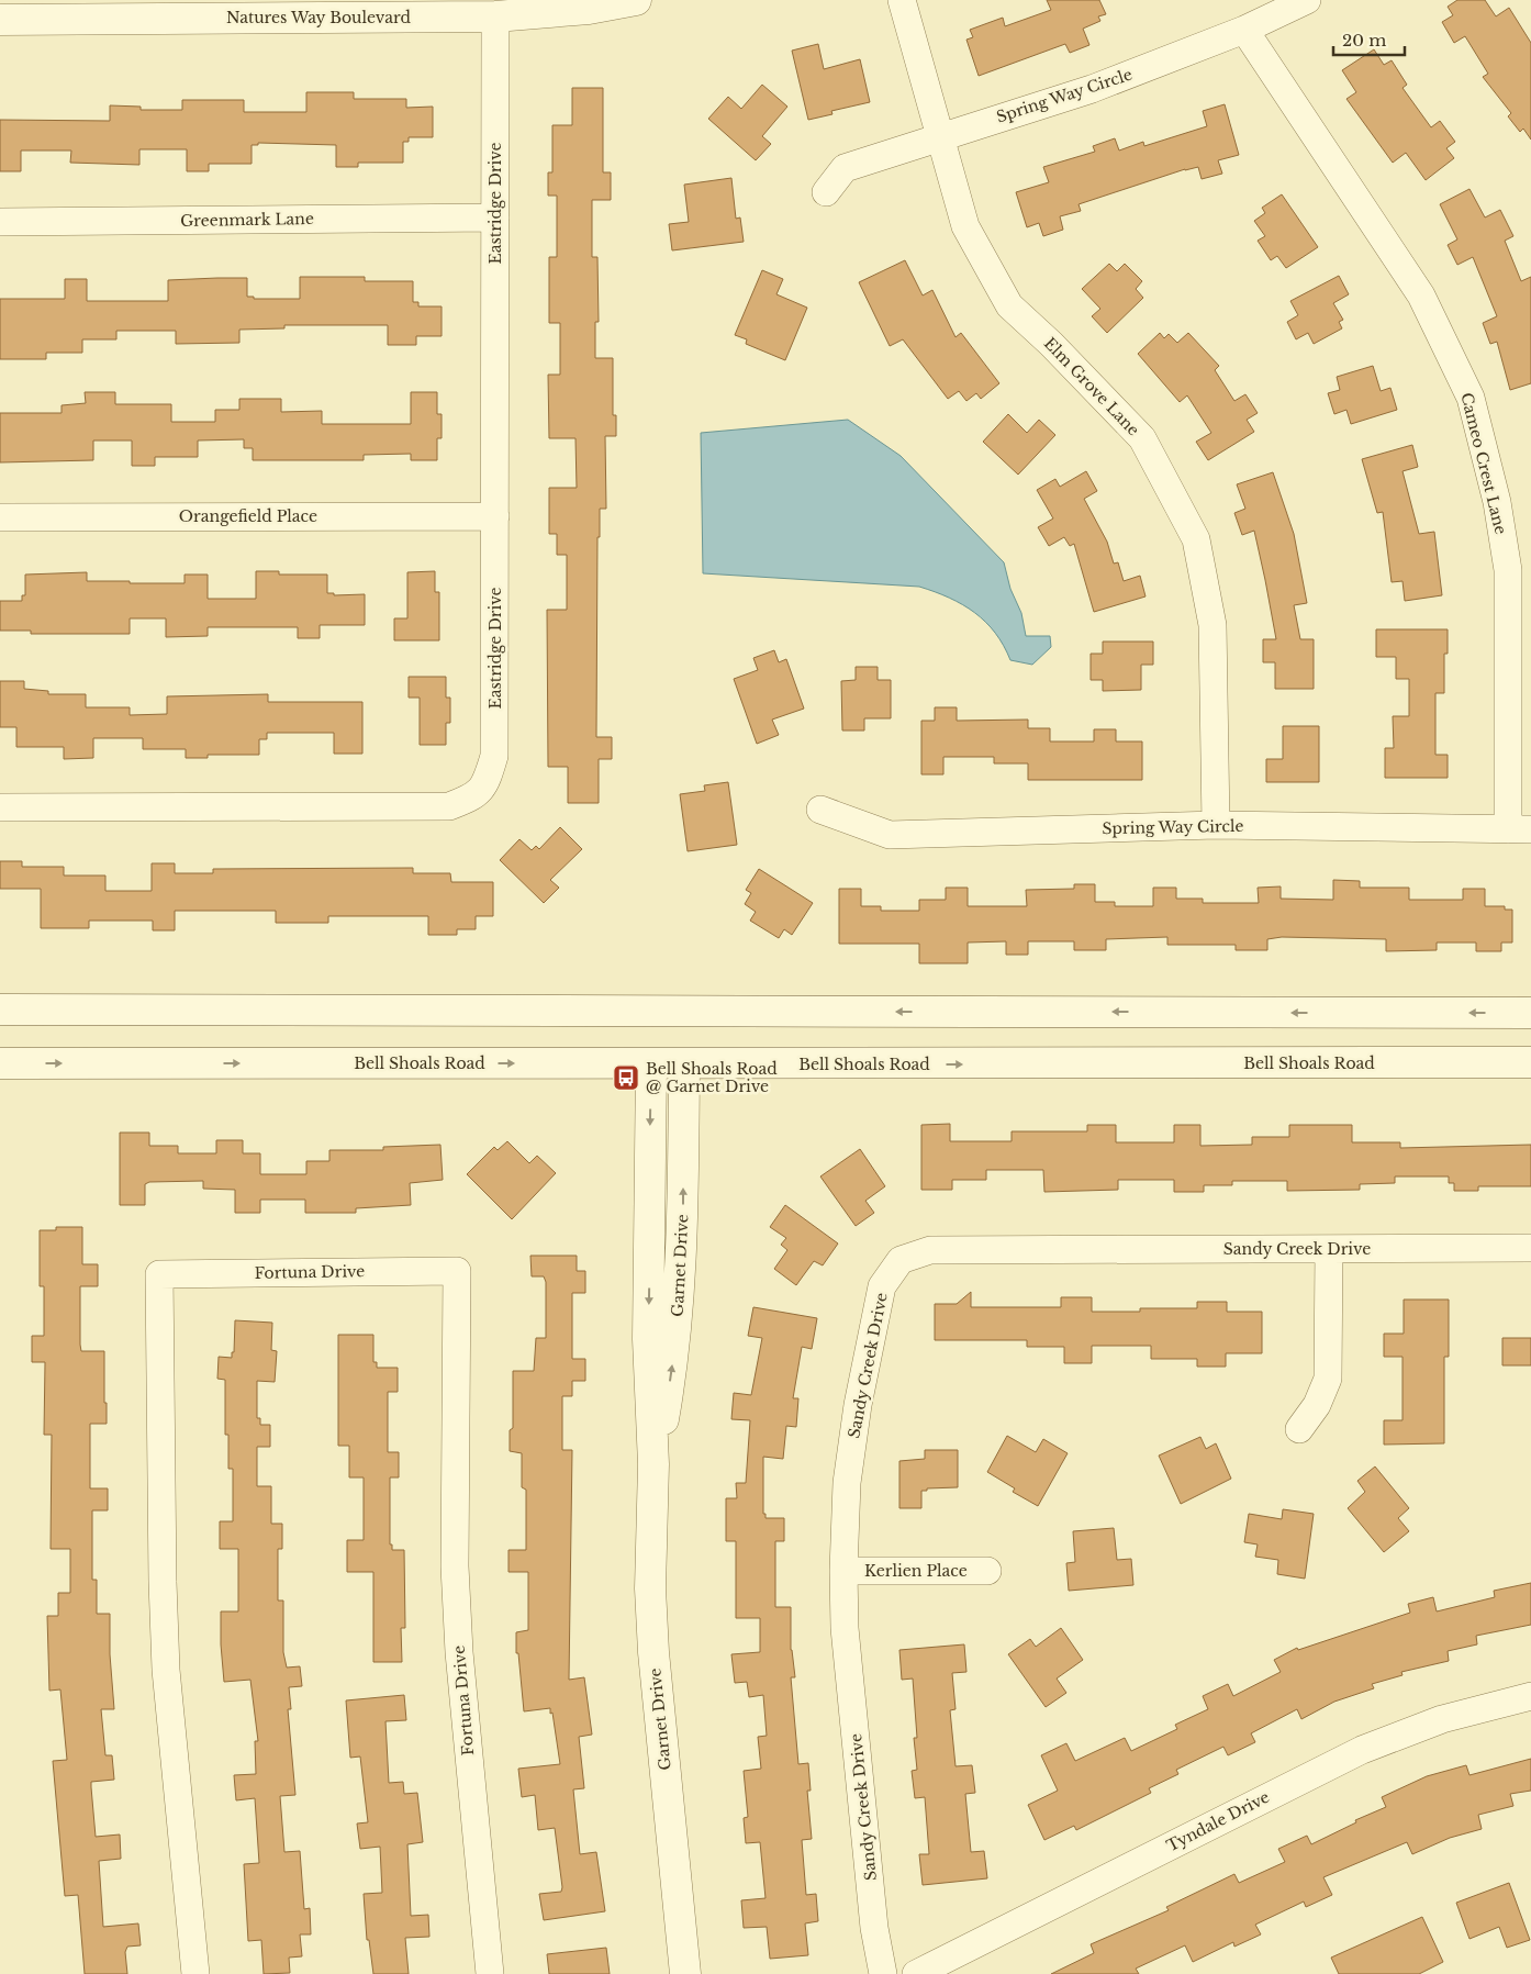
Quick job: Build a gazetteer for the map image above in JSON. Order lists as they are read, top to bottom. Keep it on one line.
{"streets":{"main road":["Natures Way Boulevard","Bell Shoals Road","Garnet Drive"],"street":["Spring Way Circle","Eastridge Drive","Greenmark Lane","Elm Grove Lane","Cameo Crest Lane","Orangefield Place","Sandy Creek Drive","Fortuna Drive","Kerlien Place","Tyndale Drive"]},"crossings":[["Natures Way Boulevard","Eastridge Drive"],["Spring Way Circle","Elm Grove Lane"],["Spring Way Circle","Cameo Crest Lane"],["Eastridge Drive","Greenmark Lane"],["Eastridge Drive","Orangefield Place"],["Bell Shoals Road","Garnet Drive"],["Sandy Creek Drive","Kerlien Place"]],"places":{"bus stop":["Bell Shoals Road @ Garnet Drive"]},"scale_bar":"20 m"}
